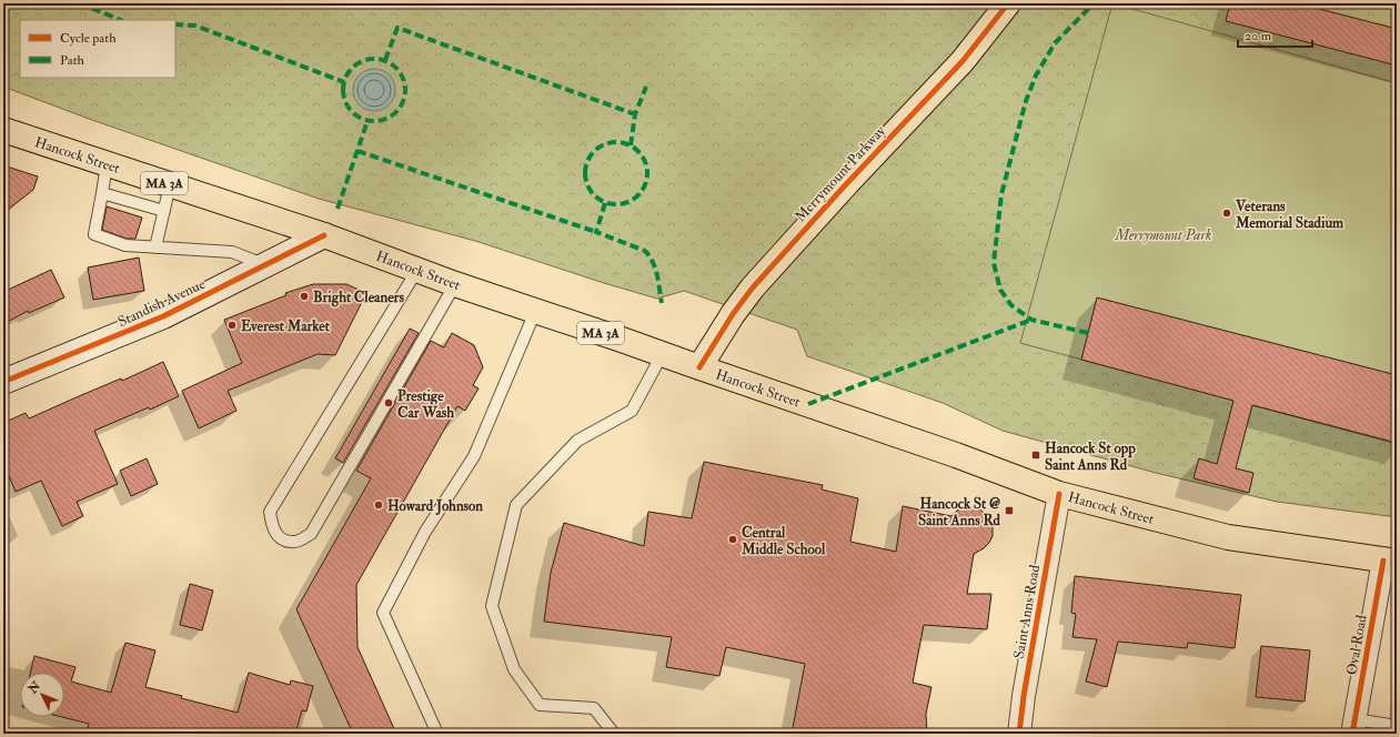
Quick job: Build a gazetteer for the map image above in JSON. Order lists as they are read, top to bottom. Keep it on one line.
{"streets":{"main road":["Hancock Street","Merrymount Parkway","MA 3A"],"street":["Standish Avenue","Saint Anns Road","Oval Road"]},"crossings":[["Hancock Street","Merrymount Parkway"],["Hancock Street","Standish Avenue"],["Hancock Street","Saint Anns Road"],["Hancock Street","Oval Road"]],"parks":["Merrymount Park"],"places":{"other":["Veterans Memorial Stadium","Bright Cleaners","Everest Market","Prestige Car Wash","Howard Johnson","Central Middle School"],"transit":["Hancock St opp Saint Anns Rd","Hancock St @ Saint Anns Rd"]},"legend":["Cycle path","Path"],"scale_bar":"20 m","north":"top left"}
